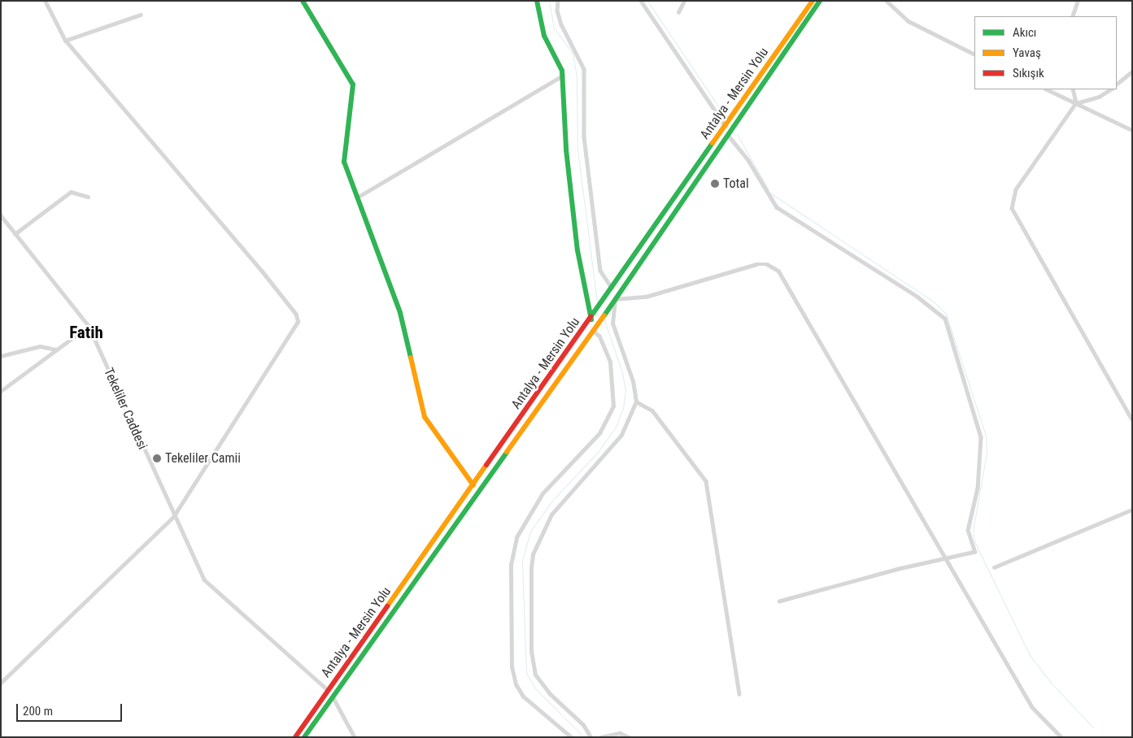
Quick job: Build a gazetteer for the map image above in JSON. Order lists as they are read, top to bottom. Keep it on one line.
{"streets":{"main road":["Antalya - Mersin Yolu"],"street":["Tekeliler Caddesi"]},"crossings":[["Antalya - Mersin Yolu","Tekeliler Caddesi"]],"districts":["Fatih"],"places":["Total","Tekeliler Camii"],"legend":["Akıcı","Yavaş","Sıkışık"],"scale_bar":"200 m"}
